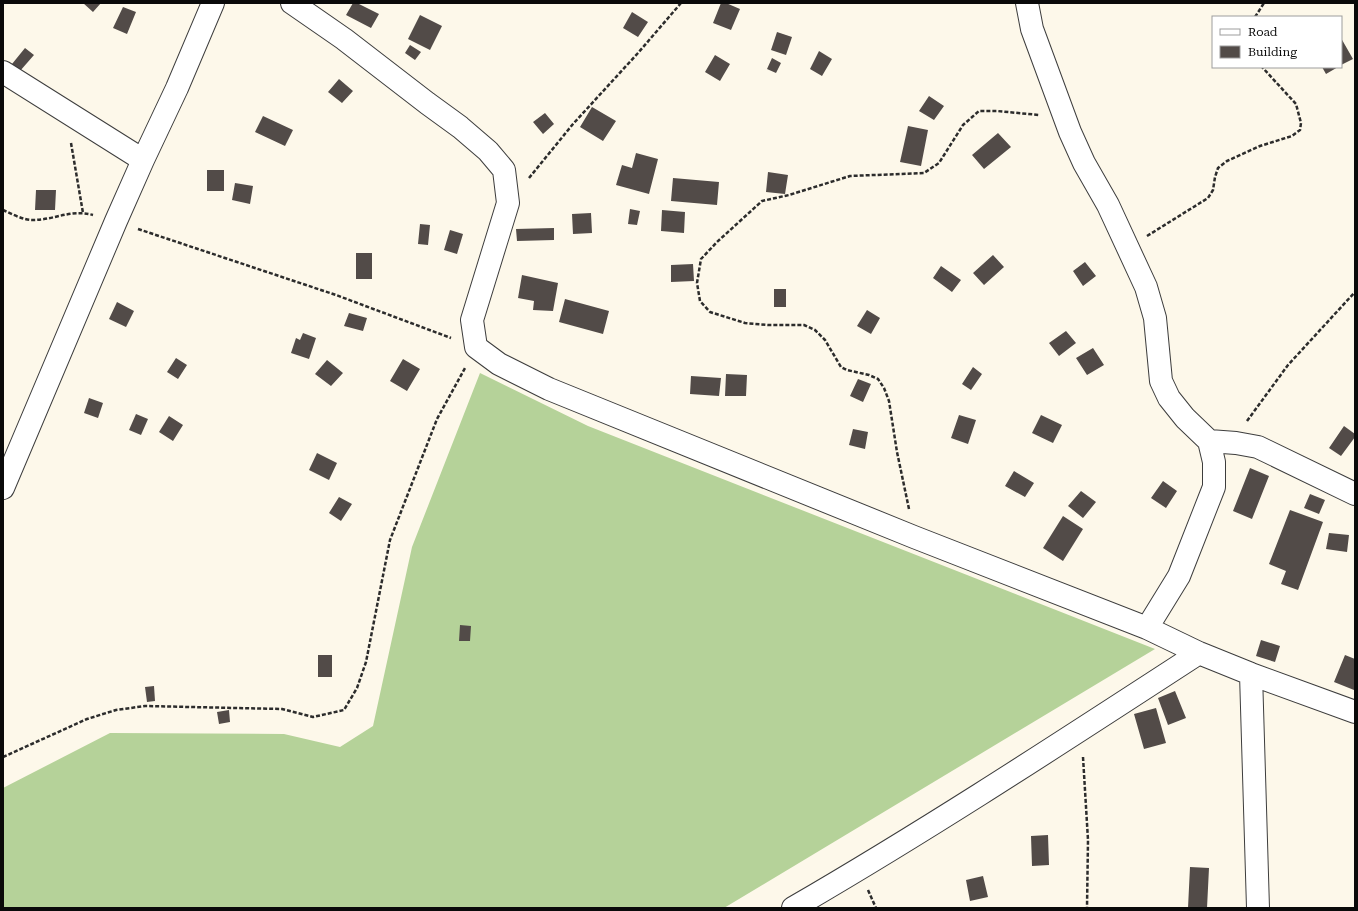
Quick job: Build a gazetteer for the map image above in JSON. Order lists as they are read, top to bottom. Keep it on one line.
{"legend":["Road","Building"]}
